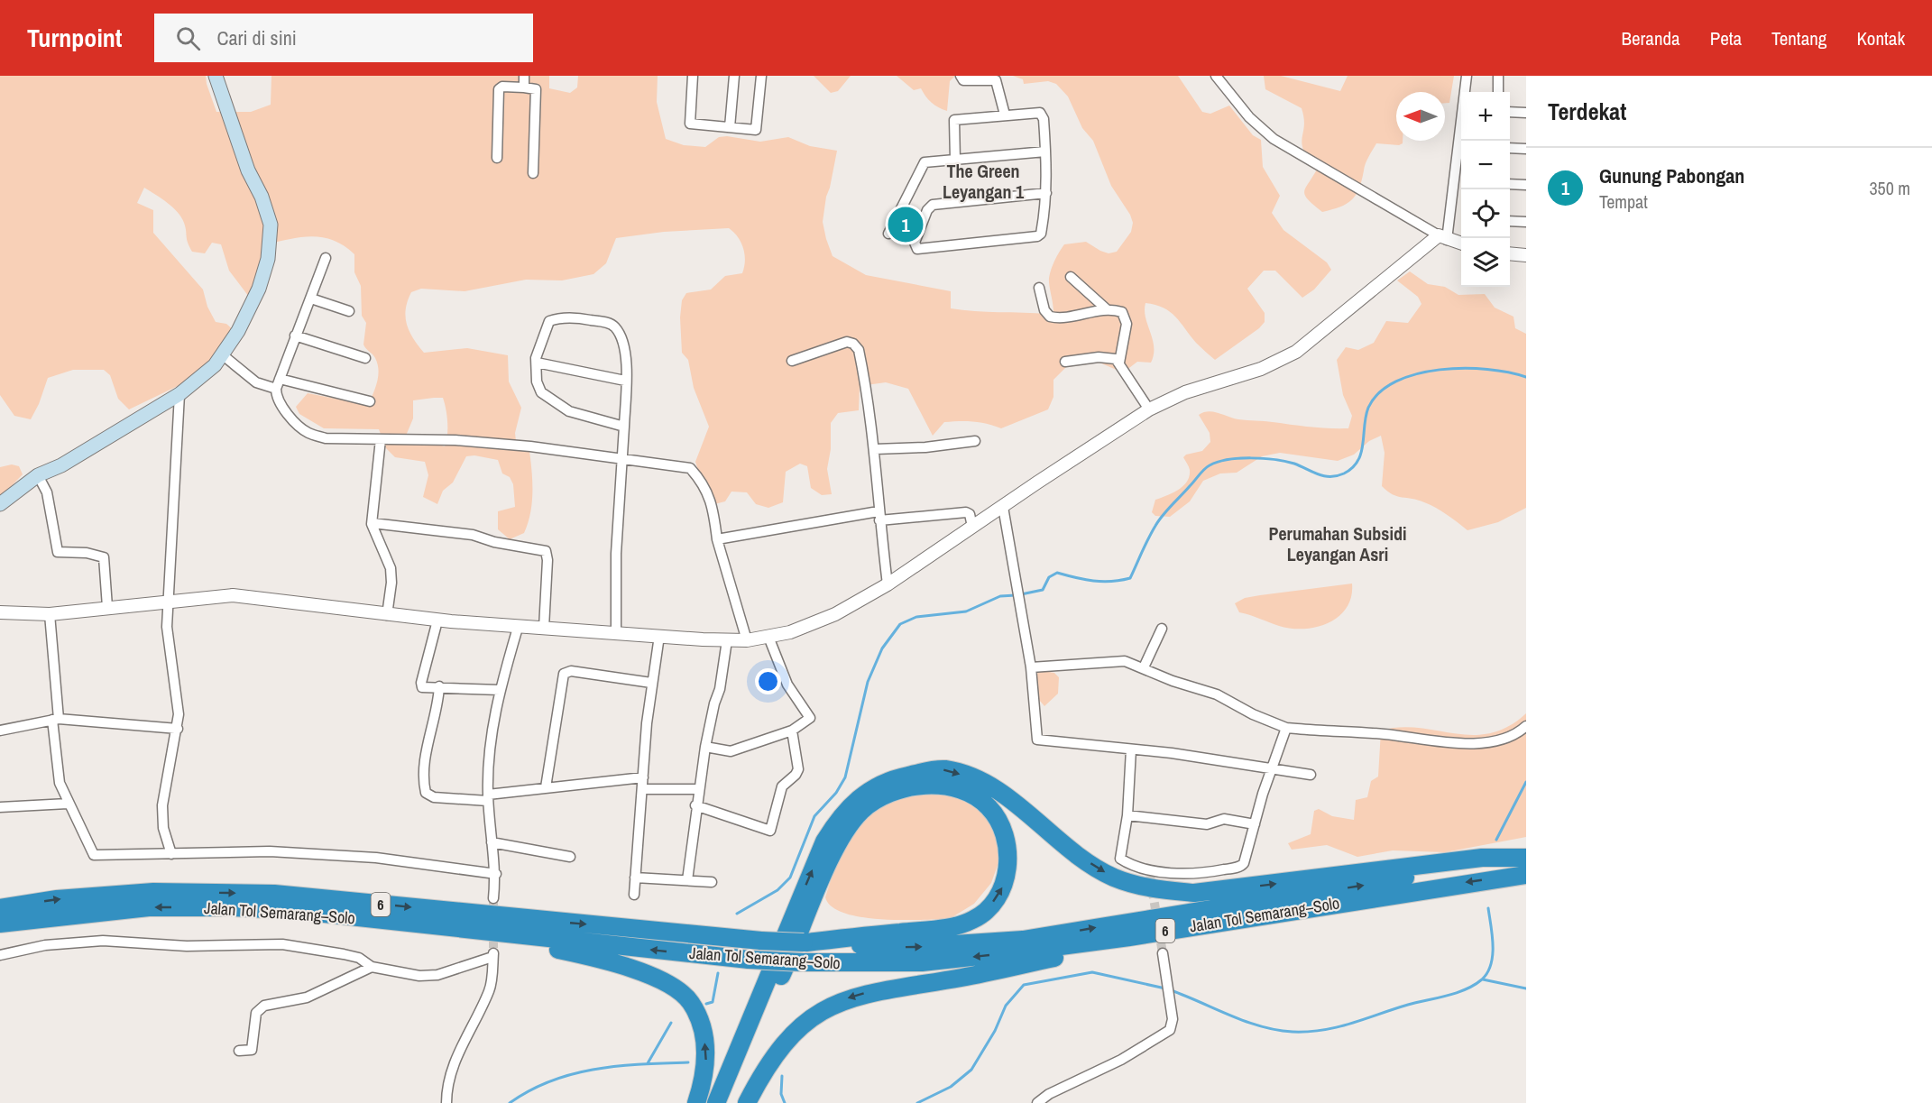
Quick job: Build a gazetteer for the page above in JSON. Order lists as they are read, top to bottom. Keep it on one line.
{"streets":{"highway":["6","Jalan Tol Semarang–Solo"]},"districts":["The Green Leyangan 1","Perumahan Subsidi Leyangan Asri"],"north":"left","page":{"header":"Turnpoint","search":"Cari di sini","nav":["Beranda","Peta","Tentang","Kontak"],"heading":"Terdekat","map_buttons":["+","−"],"list":[{"mark":"1","name":"Gunung Pabongan","note":"Tempat","value":"350 m"}],"pins":"1"}}
